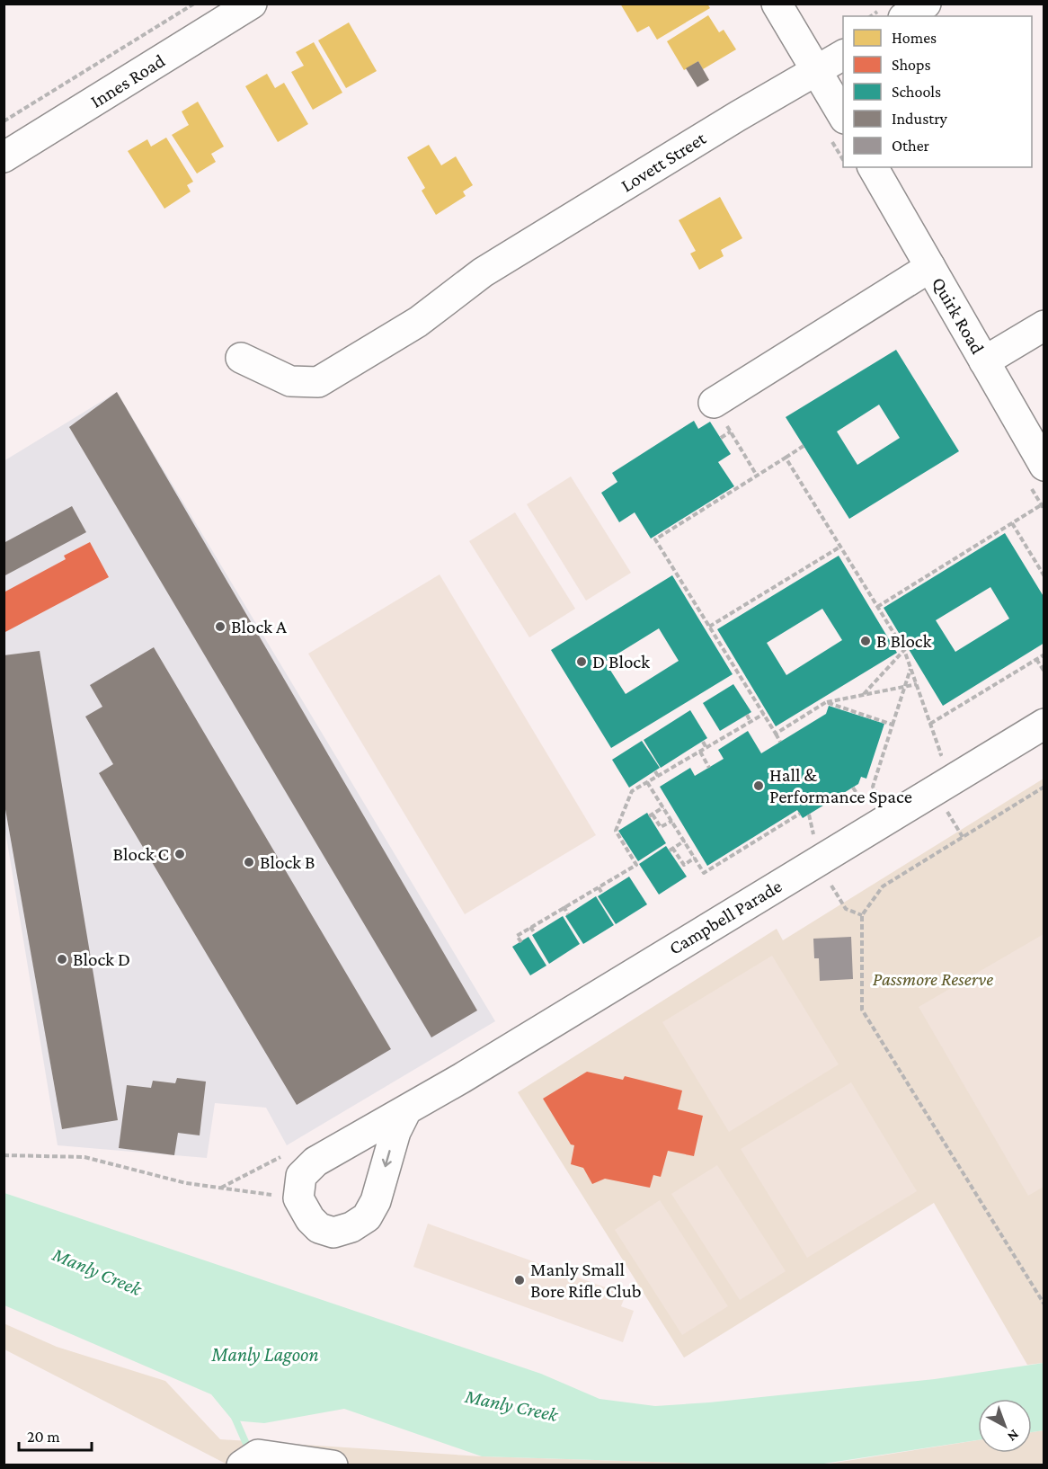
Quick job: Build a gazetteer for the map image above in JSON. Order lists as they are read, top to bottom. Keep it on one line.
{"streets":{"street":["Innes Road","Lovett Street","Quirk Road","Campbell Parade"]},"water":["Manly Creek","Manly Lagoon"],"parks":["Passmore Reserve"],"places":["Block A","B Block","D Block","Hall & Performance Space","Block C","Block B","Block D","Manly Small Bore Rifle Club"],"legend":["Homes","Shops","Schools","Industry","Other"],"scale_bar":"20 m","north":"bottom right"}
